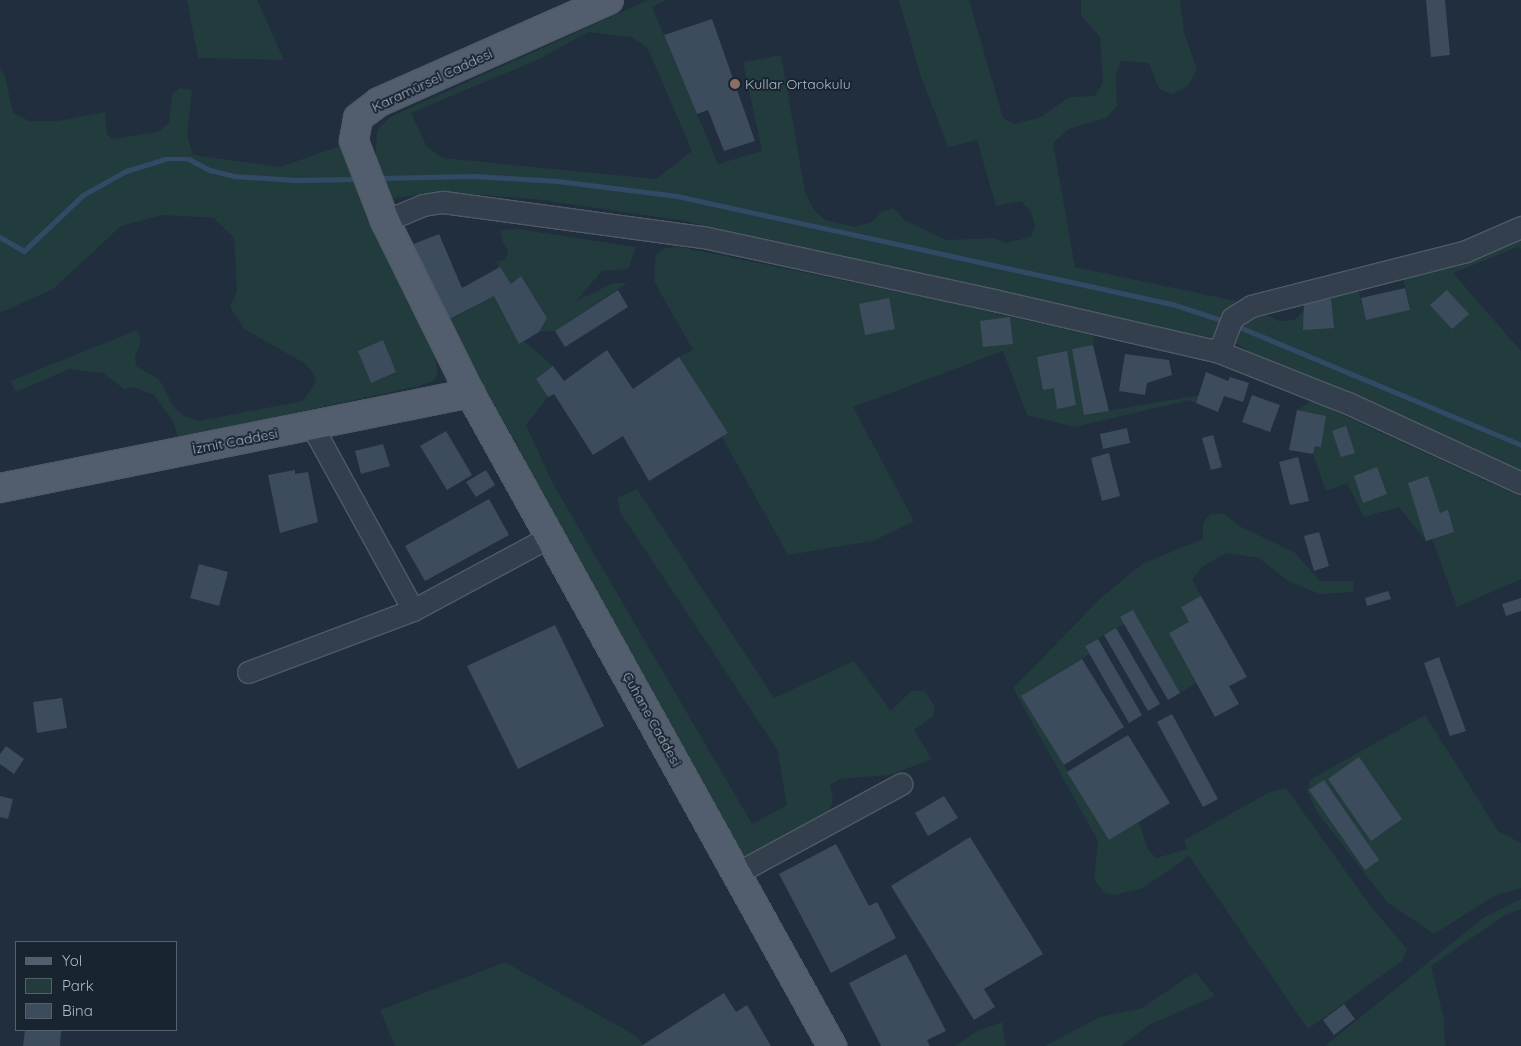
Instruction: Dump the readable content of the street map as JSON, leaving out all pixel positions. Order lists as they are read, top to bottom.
{
  "streets": {
    "main road": ["Karamürsel Caddesi", "İzmit Caddesi", "Çuhane Caddesi"]
  },
  "crossings": [
    ["Karamürsel Caddesi", "İzmit Caddesi"],
    ["Karamürsel Caddesi", "Çuhane Caddesi"],
    ["İzmit Caddesi", "Çuhane Caddesi"]
  ],
  "places": ["Kullar Ortaokulu"],
  "legend": ["Yol", "Park", "Bina"]
}
